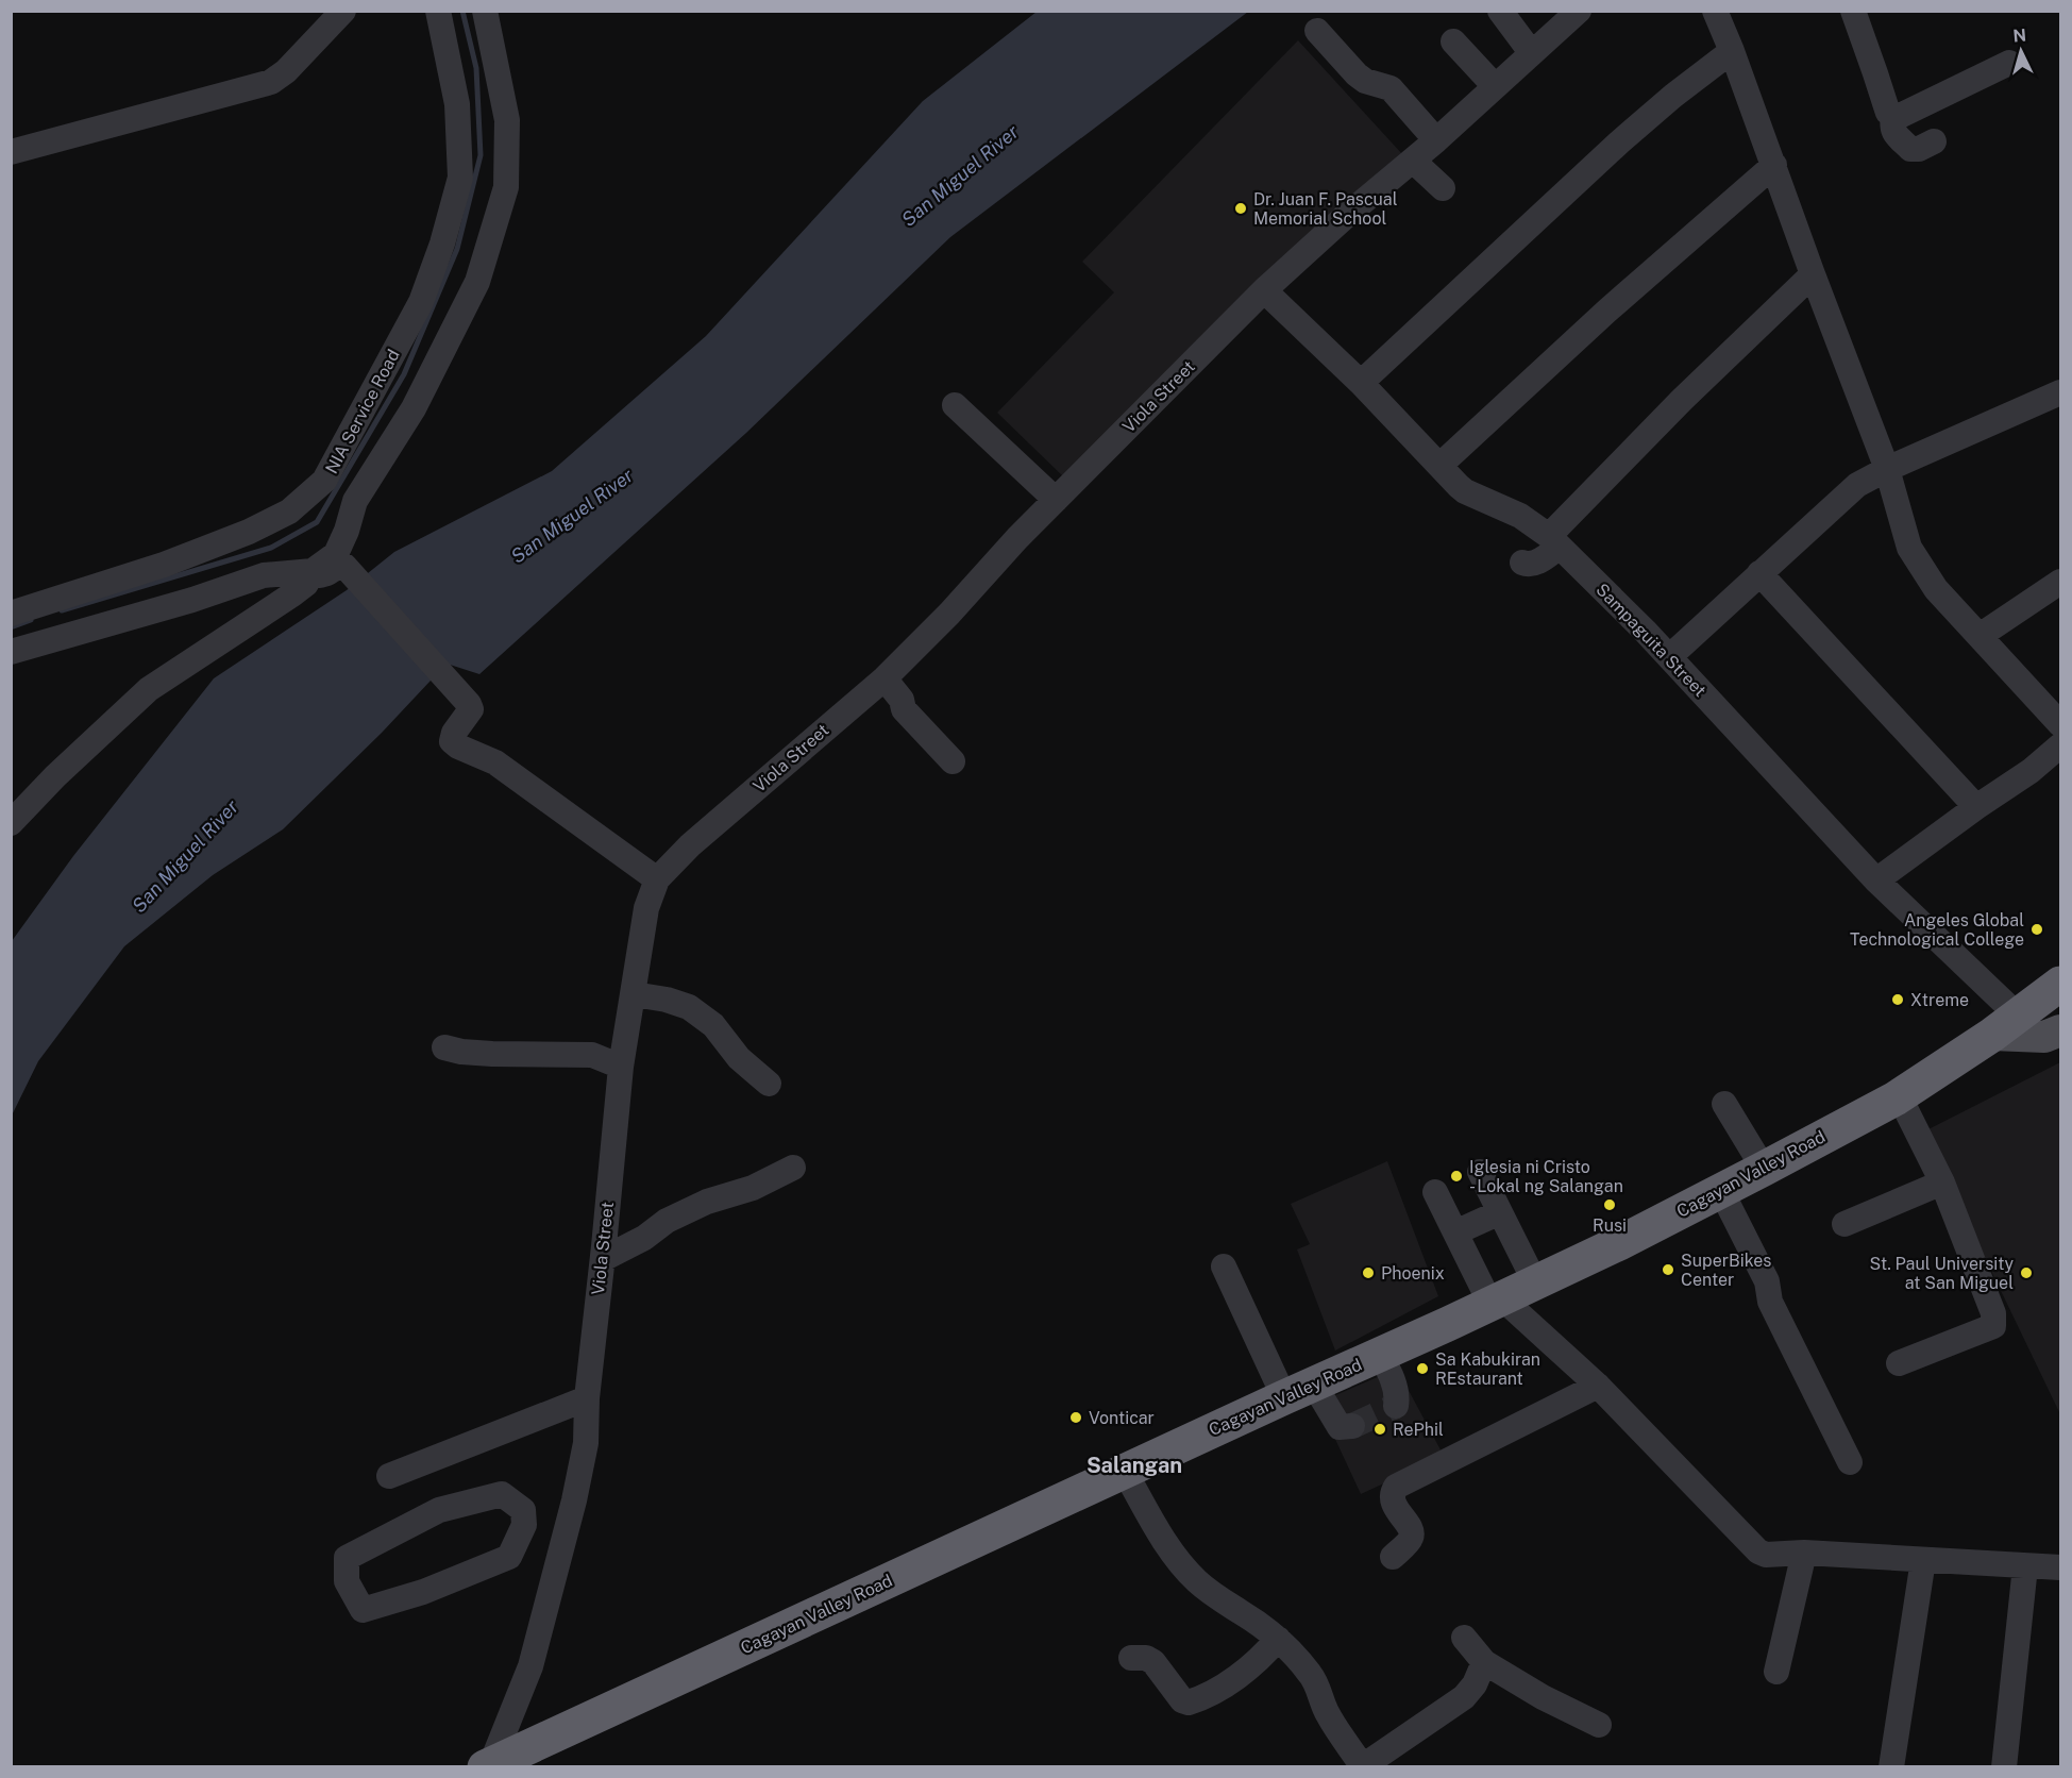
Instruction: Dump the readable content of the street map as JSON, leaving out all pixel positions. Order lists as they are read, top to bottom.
{
  "streets": {
    "highway": ["Cagayan Valley Road"],
    "street": ["Viola Street", "NIA Service Road", "Sampaguita Street"]
  },
  "crossings": [
    ["Viola Street", "Sampaguita Street"],
    ["Viola Street", "Cagayan Valley Road"],
    ["Sampaguita Street", "Cagayan Valley Road"]
  ],
  "districts": ["Salangan"],
  "water": ["San Miguel River"],
  "places": [
    "Dr. Juan F. Pascual Memorial School",
    "Angeles Global Technological College",
    "Xtreme",
    "Iglesia ni Cristo - Lokal ng Salangan",
    "Rusi",
    "SuperBikes Center",
    "Phoenix",
    "St. Paul University at San Miguel",
    "Sa Kabukiran REstaurant",
    "Vonticar",
    "RePhil"
  ],
  "north": "top"
}
